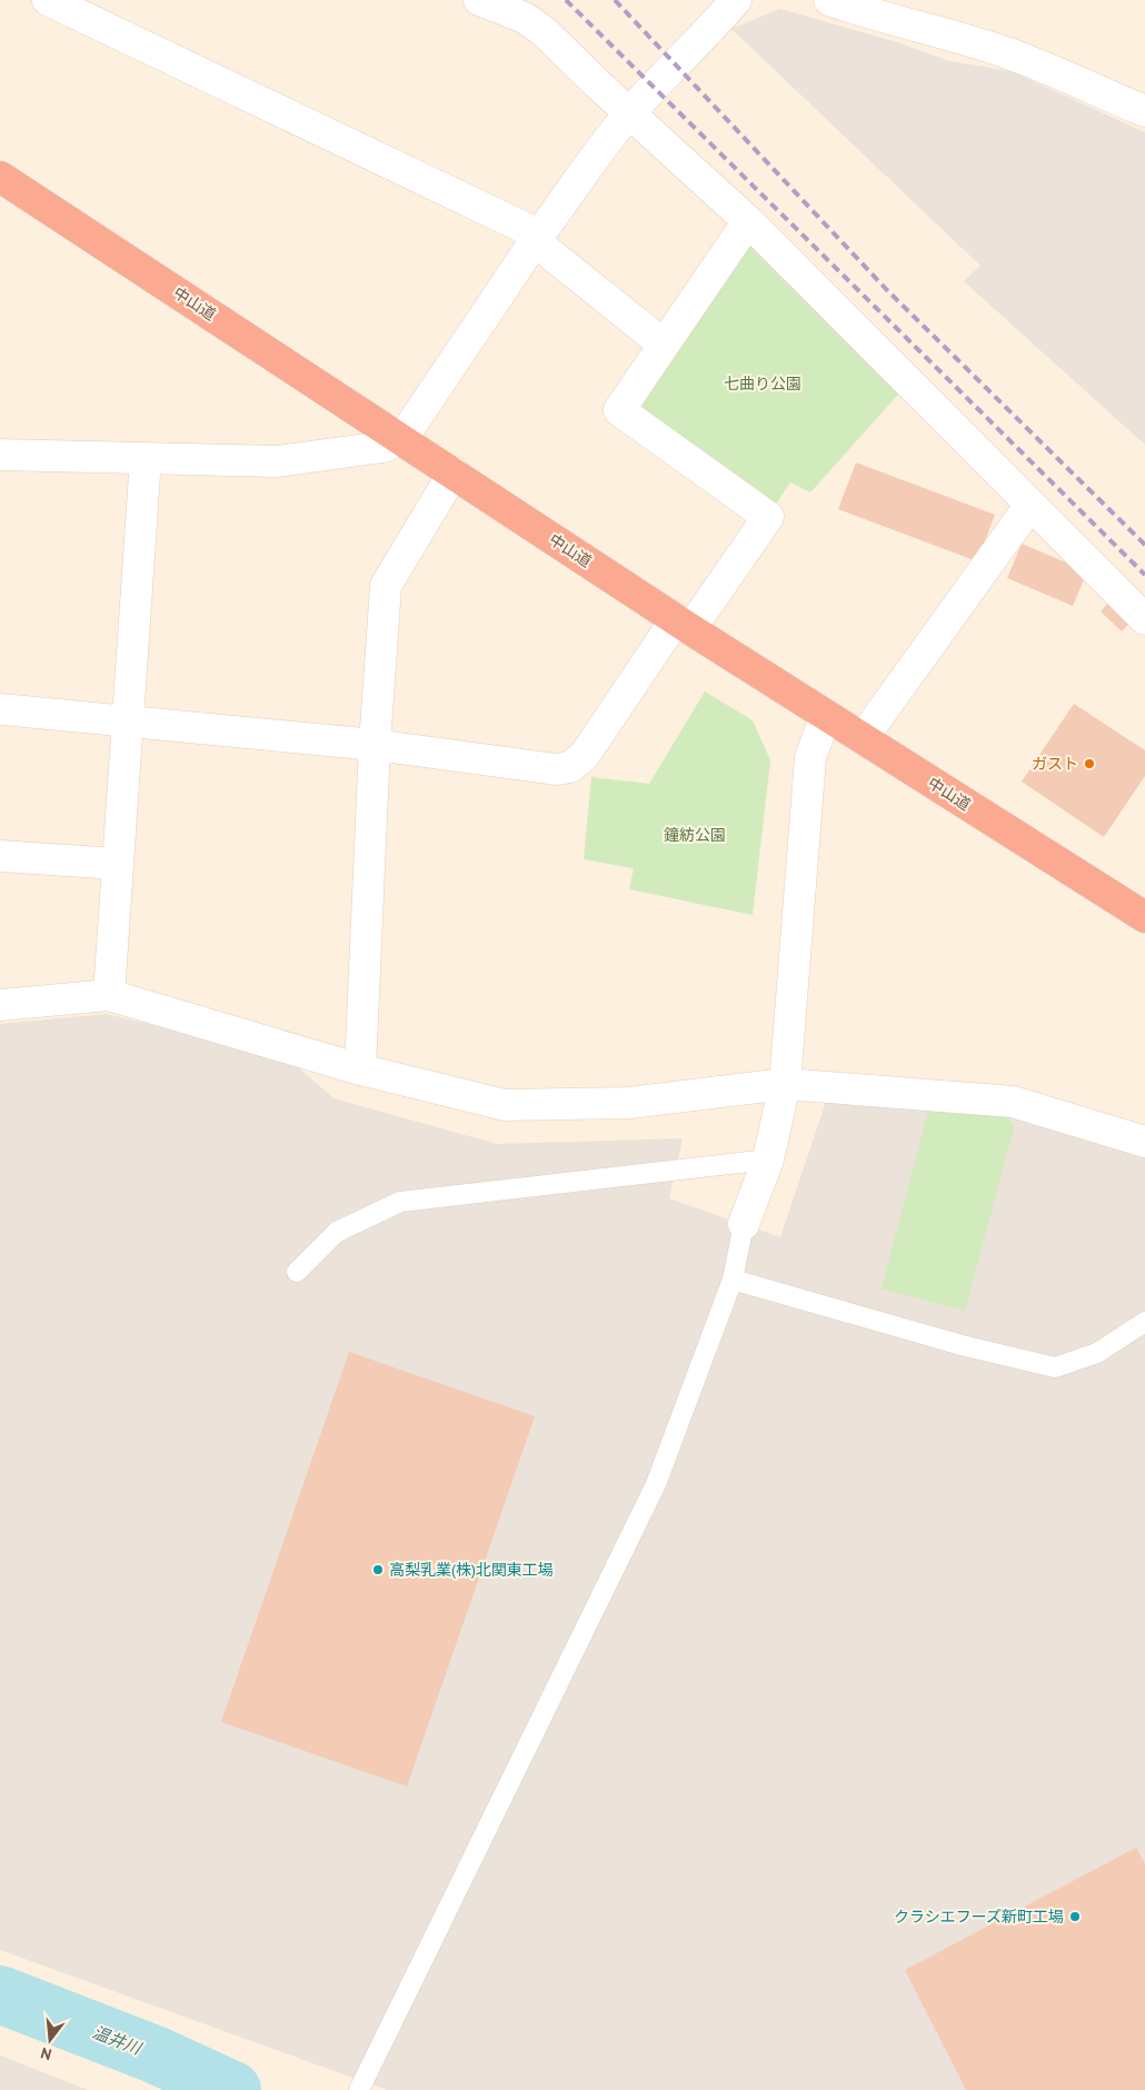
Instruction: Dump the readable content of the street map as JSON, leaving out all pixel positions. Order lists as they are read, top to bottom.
{
  "streets": {
    "highway": ["中山道"]
  },
  "water": ["温井川"],
  "parks": ["七曲り公園", "鐘紡公園"],
  "places": ["ガスト", "高梨乳業(株)北関東工場", "クラシエフーズ新町工場"],
  "north": "bottom"
}
